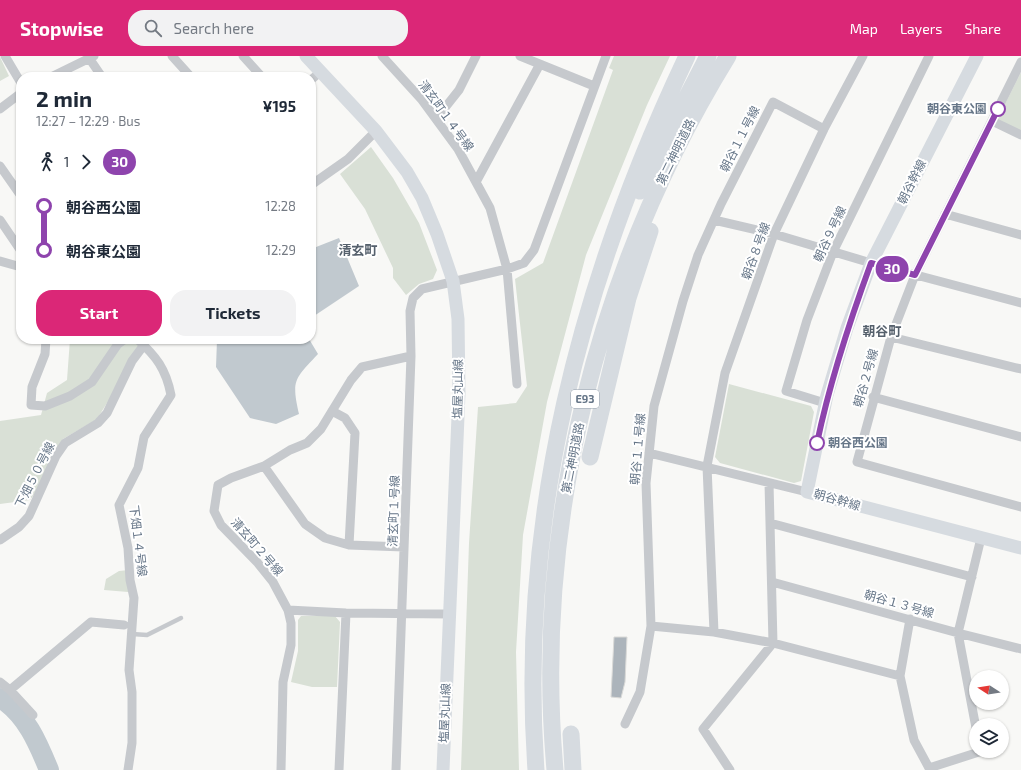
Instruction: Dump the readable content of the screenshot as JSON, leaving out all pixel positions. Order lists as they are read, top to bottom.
{
  "streets": {
    "highway": ["第二神明道路", "E93"],
    "street": [
      "清玄町１４号線",
      "朝谷１１号線",
      "朝谷幹線",
      "朝谷９号線",
      "朝谷８号線",
      "朝谷２号線",
      "塩屋丸山線",
      "下畑５０号線",
      "清玄町１号線",
      "下畑１４号線",
      "清玄町２号線",
      "朝谷１３号線"
    ]
  },
  "crossings": [
    ["清玄町１４号線", "清玄町１号線"],
    ["朝谷１１号線", "朝谷８号線"],
    ["朝谷幹線", "朝谷９号線"],
    ["塩屋丸山線", "清玄町１号線"],
    ["清玄町１号線", "清玄町２号線"]
  ],
  "districts": ["清玄町", "朝谷町"],
  "places": ["朝谷東公園", "朝谷西公園"],
  "lines": ["bus line 30"],
  "north": "left",
  "page": {
    "header": "Stopwise",
    "search": "Search here",
    "nav": ["Map", "Layers", "Share"],
    "on_map": "30",
    "heading": ["2 min", "12:27 – 12:29 · Bus", "¥195"],
    "legs": ["1", "30"],
    "list": [
      {
        "name": "朝谷西公園",
        "value": "12:28"
      },
      {
        "name": "朝谷東公園",
        "value": "12:29"
      }
    ],
    "buttons": ["Start", "Tickets"]
  }
}
